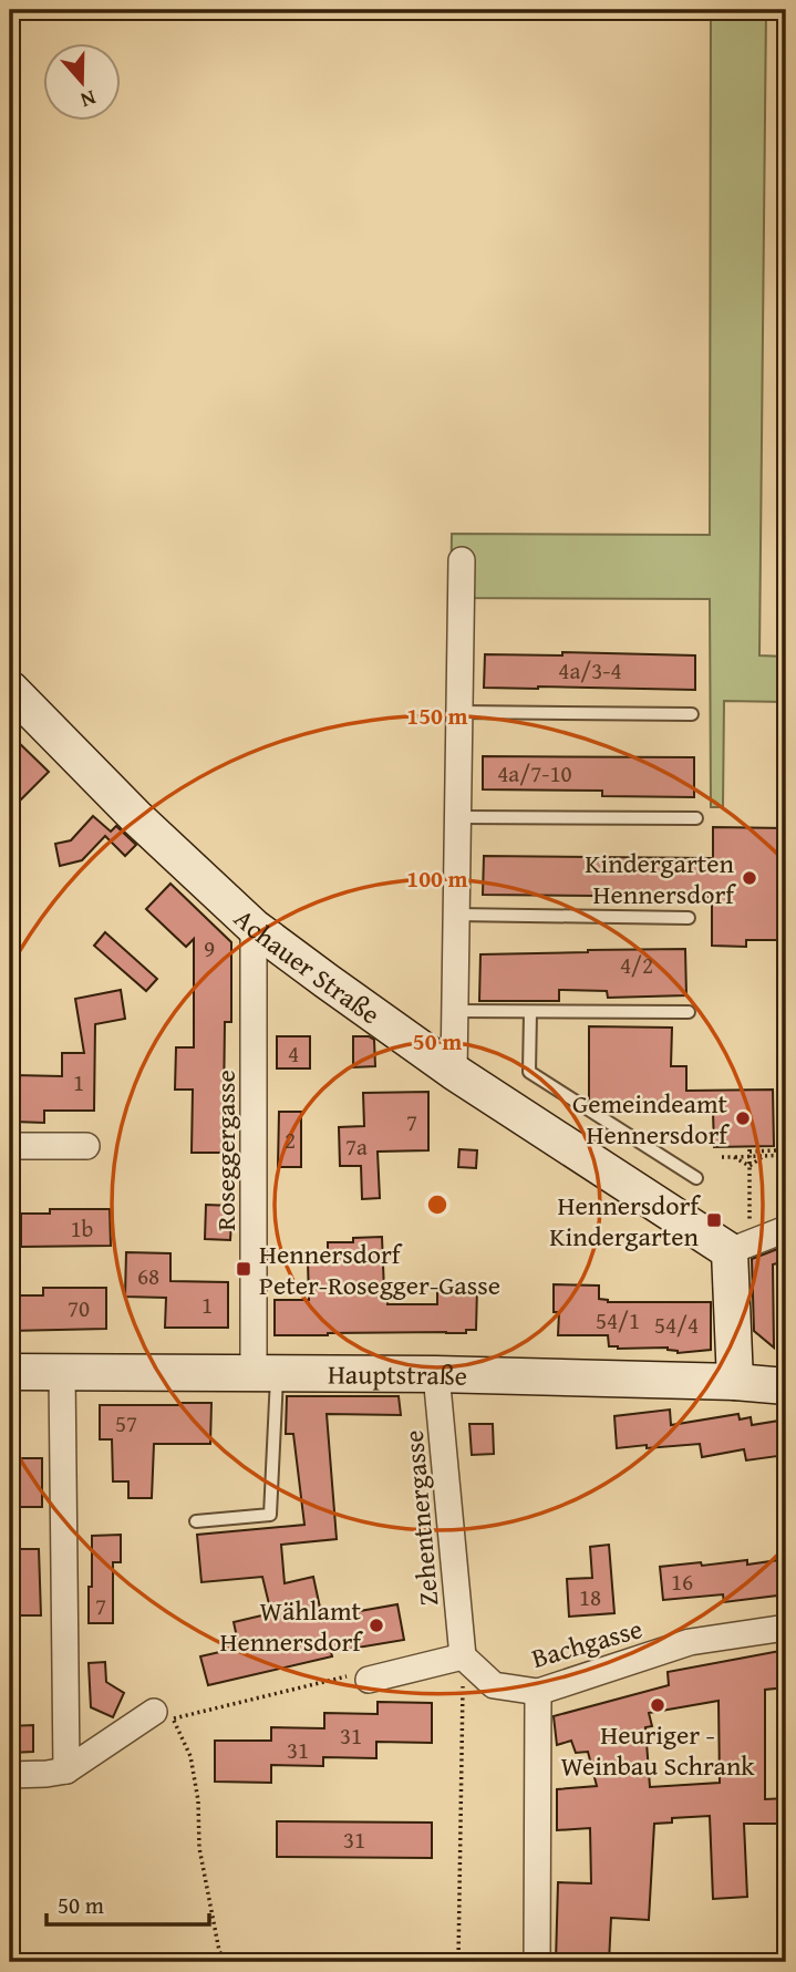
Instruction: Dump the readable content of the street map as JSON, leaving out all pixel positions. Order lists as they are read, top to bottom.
{
  "streets": {
    "street": [
      "Achauer Straße",
      "Roseggergasse",
      "Hauptstraße",
      "Zehentnergasse",
      "Bachgasse"
    ]
  },
  "crossings": [
    ["Achauer Straße", "Roseggergasse"],
    ["Roseggergasse", "Hauptstraße"],
    ["Hauptstraße", "Zehentnergasse"],
    ["Zehentnergasse", "Bachgasse"]
  ],
  "places": {
    "other": [
      "Kindergarten Hennersdorf",
      "Gemeindeamt Hennersdorf",
      "Wählamt Hennersdorf",
      "Heuriger - Weinbau Schrank"
    ],
    "transit": ["Hennersdorf Kindergarten", "Hennersdorf Peter-Rosegger-Gasse"]
  },
  "house_numbers": [
    "4a/3-4",
    "4a/7-10",
    "9",
    "4/2",
    "4",
    "1",
    "7",
    "2",
    "7a",
    "1b",
    "68",
    "1",
    "70",
    "54/1",
    "54/4",
    "57",
    "16",
    "18",
    "7",
    "31",
    "31",
    "31"
  ],
  "scale_bar": "50 m",
  "north": "bottom",
  "rings": ["150 m", "100 m", "50 m"]
}
